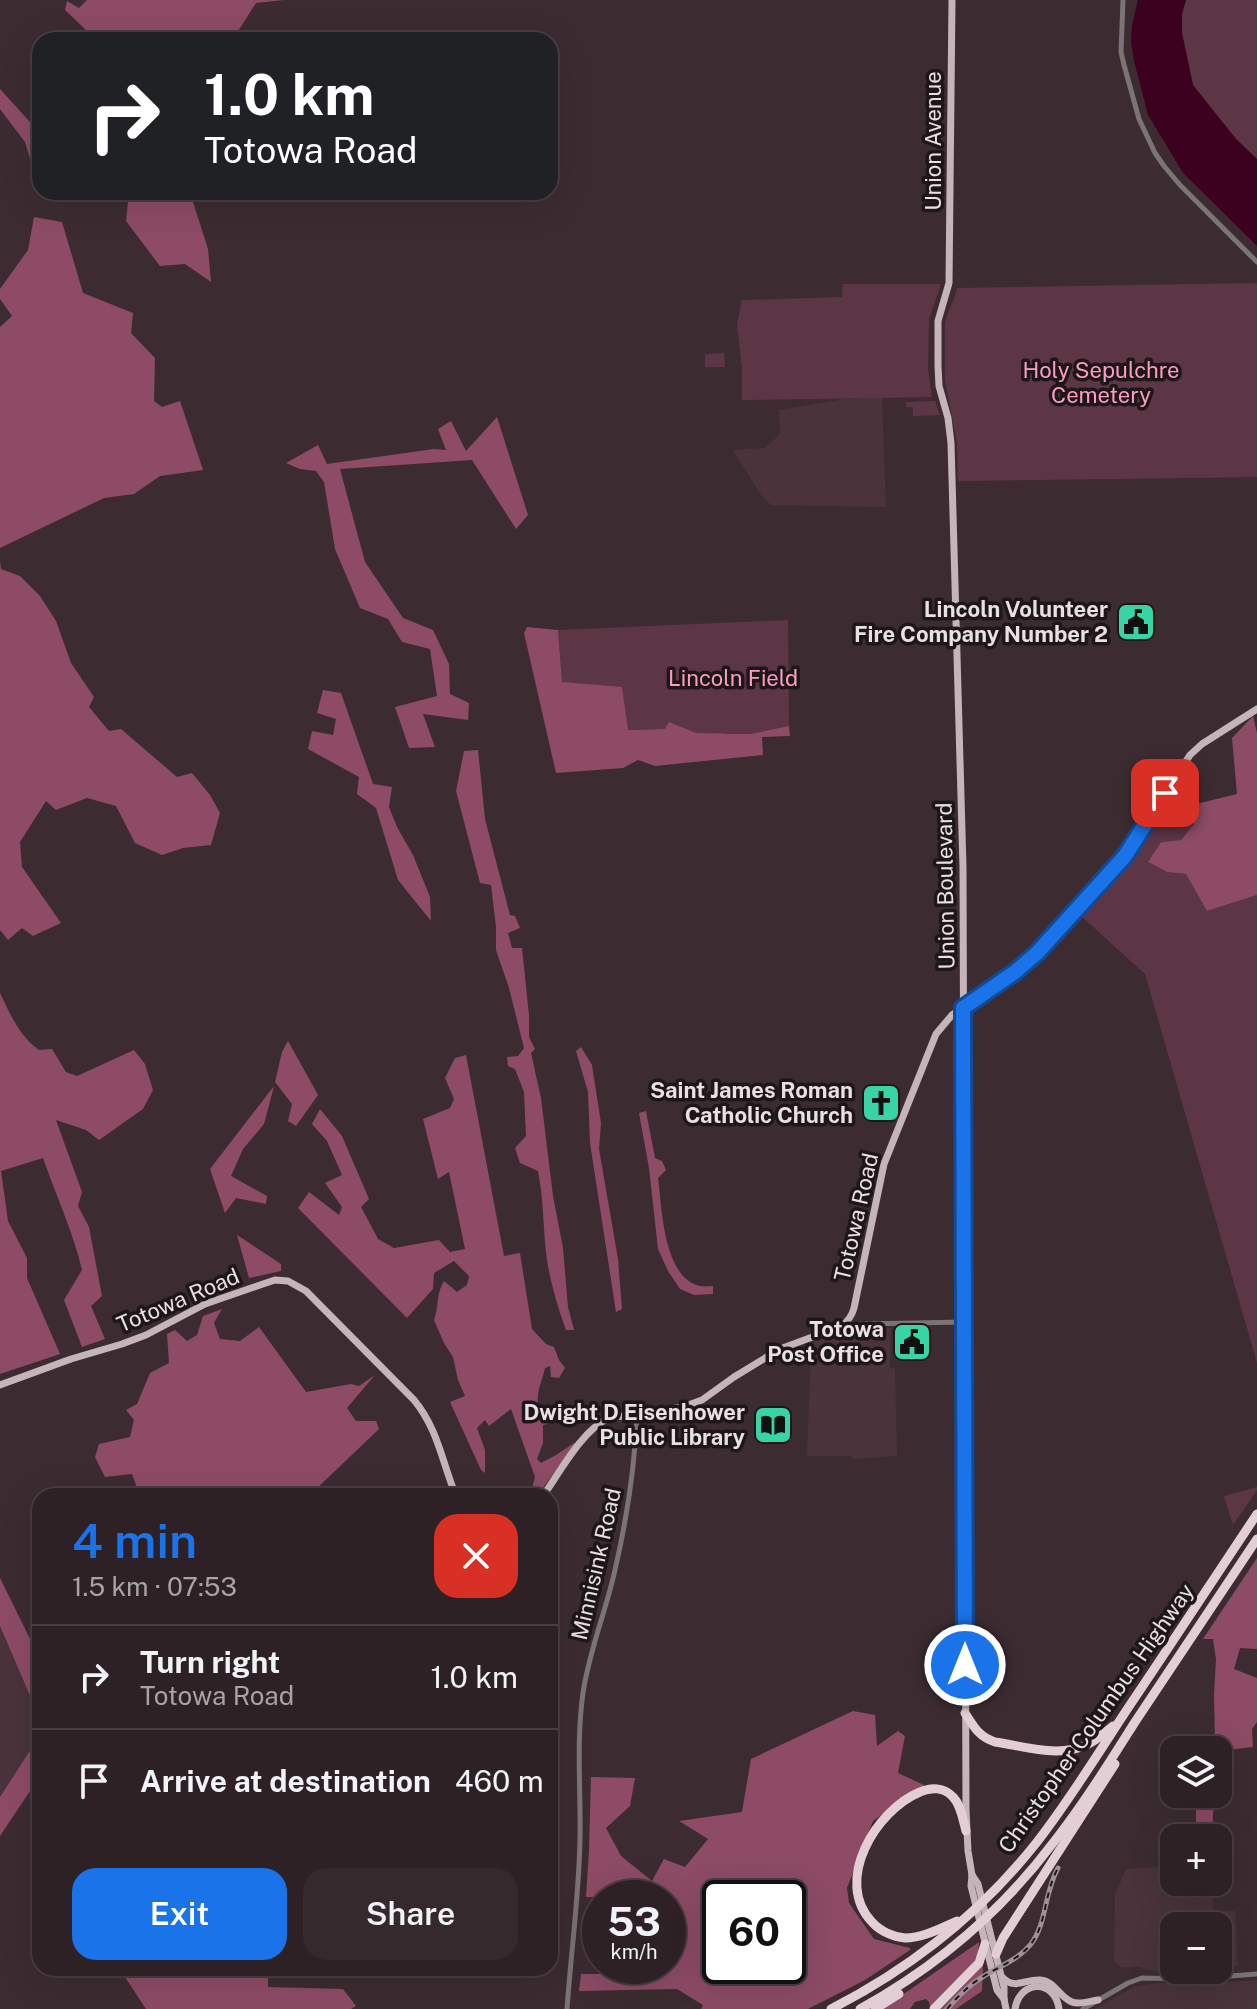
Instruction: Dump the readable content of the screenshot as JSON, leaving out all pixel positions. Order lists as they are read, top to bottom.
{
  "streets": {
    "highway": ["Christopher Columbus Highway"],
    "main road": ["Union Avenue", "Union Boulevard", "Totowa Road"],
    "street": ["Minnisink Road"]
  },
  "crossings": [
    ["Union Avenue", "Union Boulevard"],
    ["Union Boulevard", "Totowa Road"]
  ],
  "parks": ["Holy Sepulchre Cemetery", "Lincoln Field"],
  "places": {
    "public building": ["Lincoln Volunteer Fire Company Number 2", "Totowa Post Office"],
    "church": ["Saint James Roman Catholic Church"],
    "library": ["Dwight D Eisenhower Public Library"]
  },
  "page": {
    "turn": ["1.0 km", "Totowa Road"],
    "heading": ["4 min", "1.5 km · 07:53"],
    "list": [
      {
        "name": "Turn right",
        "note": "Totowa Road",
        "value": "1.0 km"
      },
      {
        "name": "Arrive at destination",
        "value": "460 m"
      }
    ],
    "map_buttons": ["+", "−"],
    "buttons": ["Exit", "Share"],
    "speed": "53 km/h",
    "limit": "60"
  }
}
